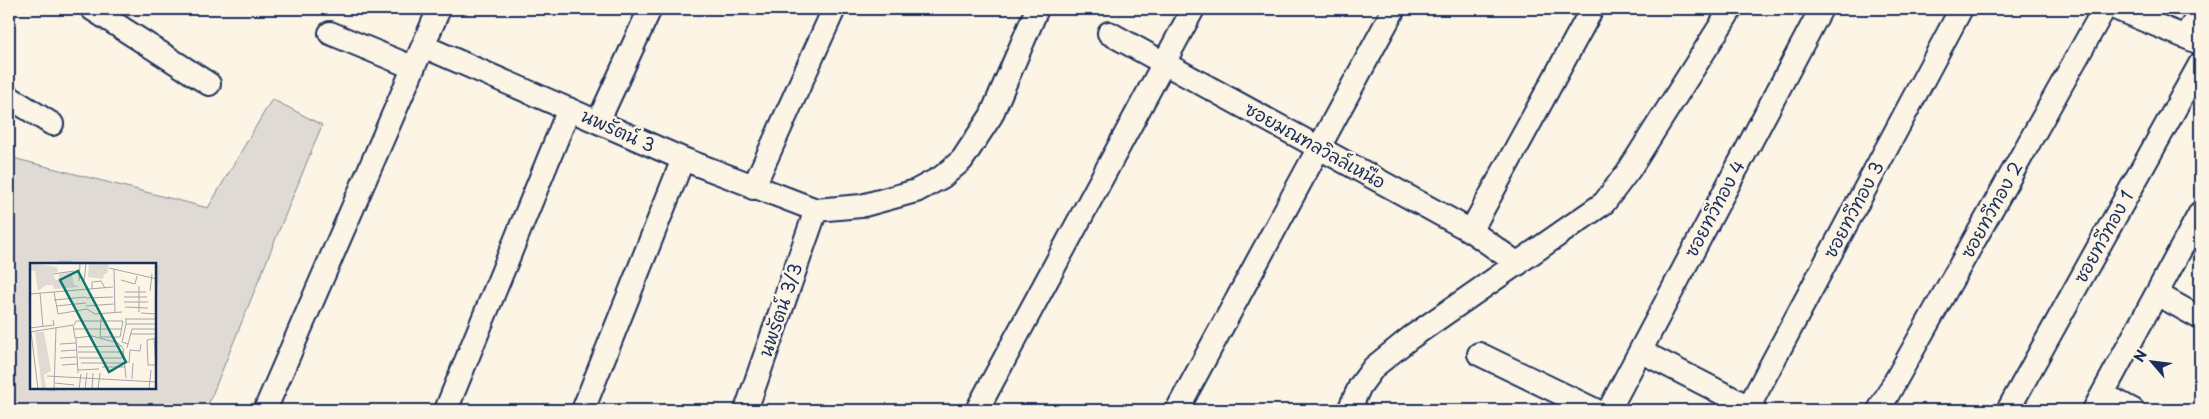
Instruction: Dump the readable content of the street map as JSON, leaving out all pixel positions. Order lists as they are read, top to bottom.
{
  "streets": {
    "street": [
      "นพรัตน์ 3",
      "ซอยมณฑลวิลล์เหนือ",
      "ซอยทวีทอง 4",
      "ซอยทวีทอง 3",
      "ซอยทวีทอง 2",
      "ซอยทวีทอง 1",
      "นพรัตน์ 3/3"
    ]
  },
  "crossings": [
    ["นพรัตน์ 3", "นพรัตน์ 3/3"]
  ],
  "north": "top left"
}
